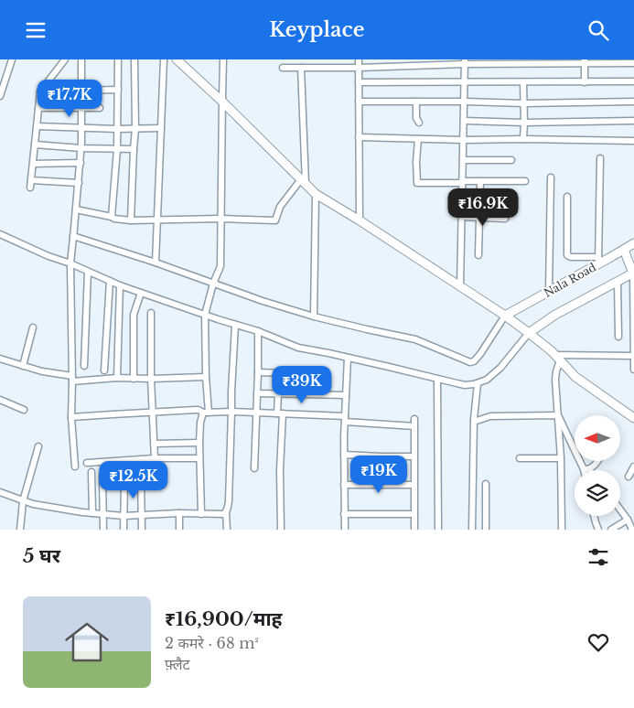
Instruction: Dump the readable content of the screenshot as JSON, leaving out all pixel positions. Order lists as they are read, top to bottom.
{
  "streets": {
    "street": ["Nala Road"]
  },
  "north": "left",
  "page": {
    "header": "Keyplace",
    "price": [
      "₹17.7K",
      "₹16.9K",
      "₹39K",
      "₹19K",
      "₹12.5K"
    ],
    "heading": "5 घर",
    "list": [
      {
        "name": "₹16,900/माह",
        "note": "2 कमरे · 68 m² · फ़्लैट"
      }
    ]
  }
}
